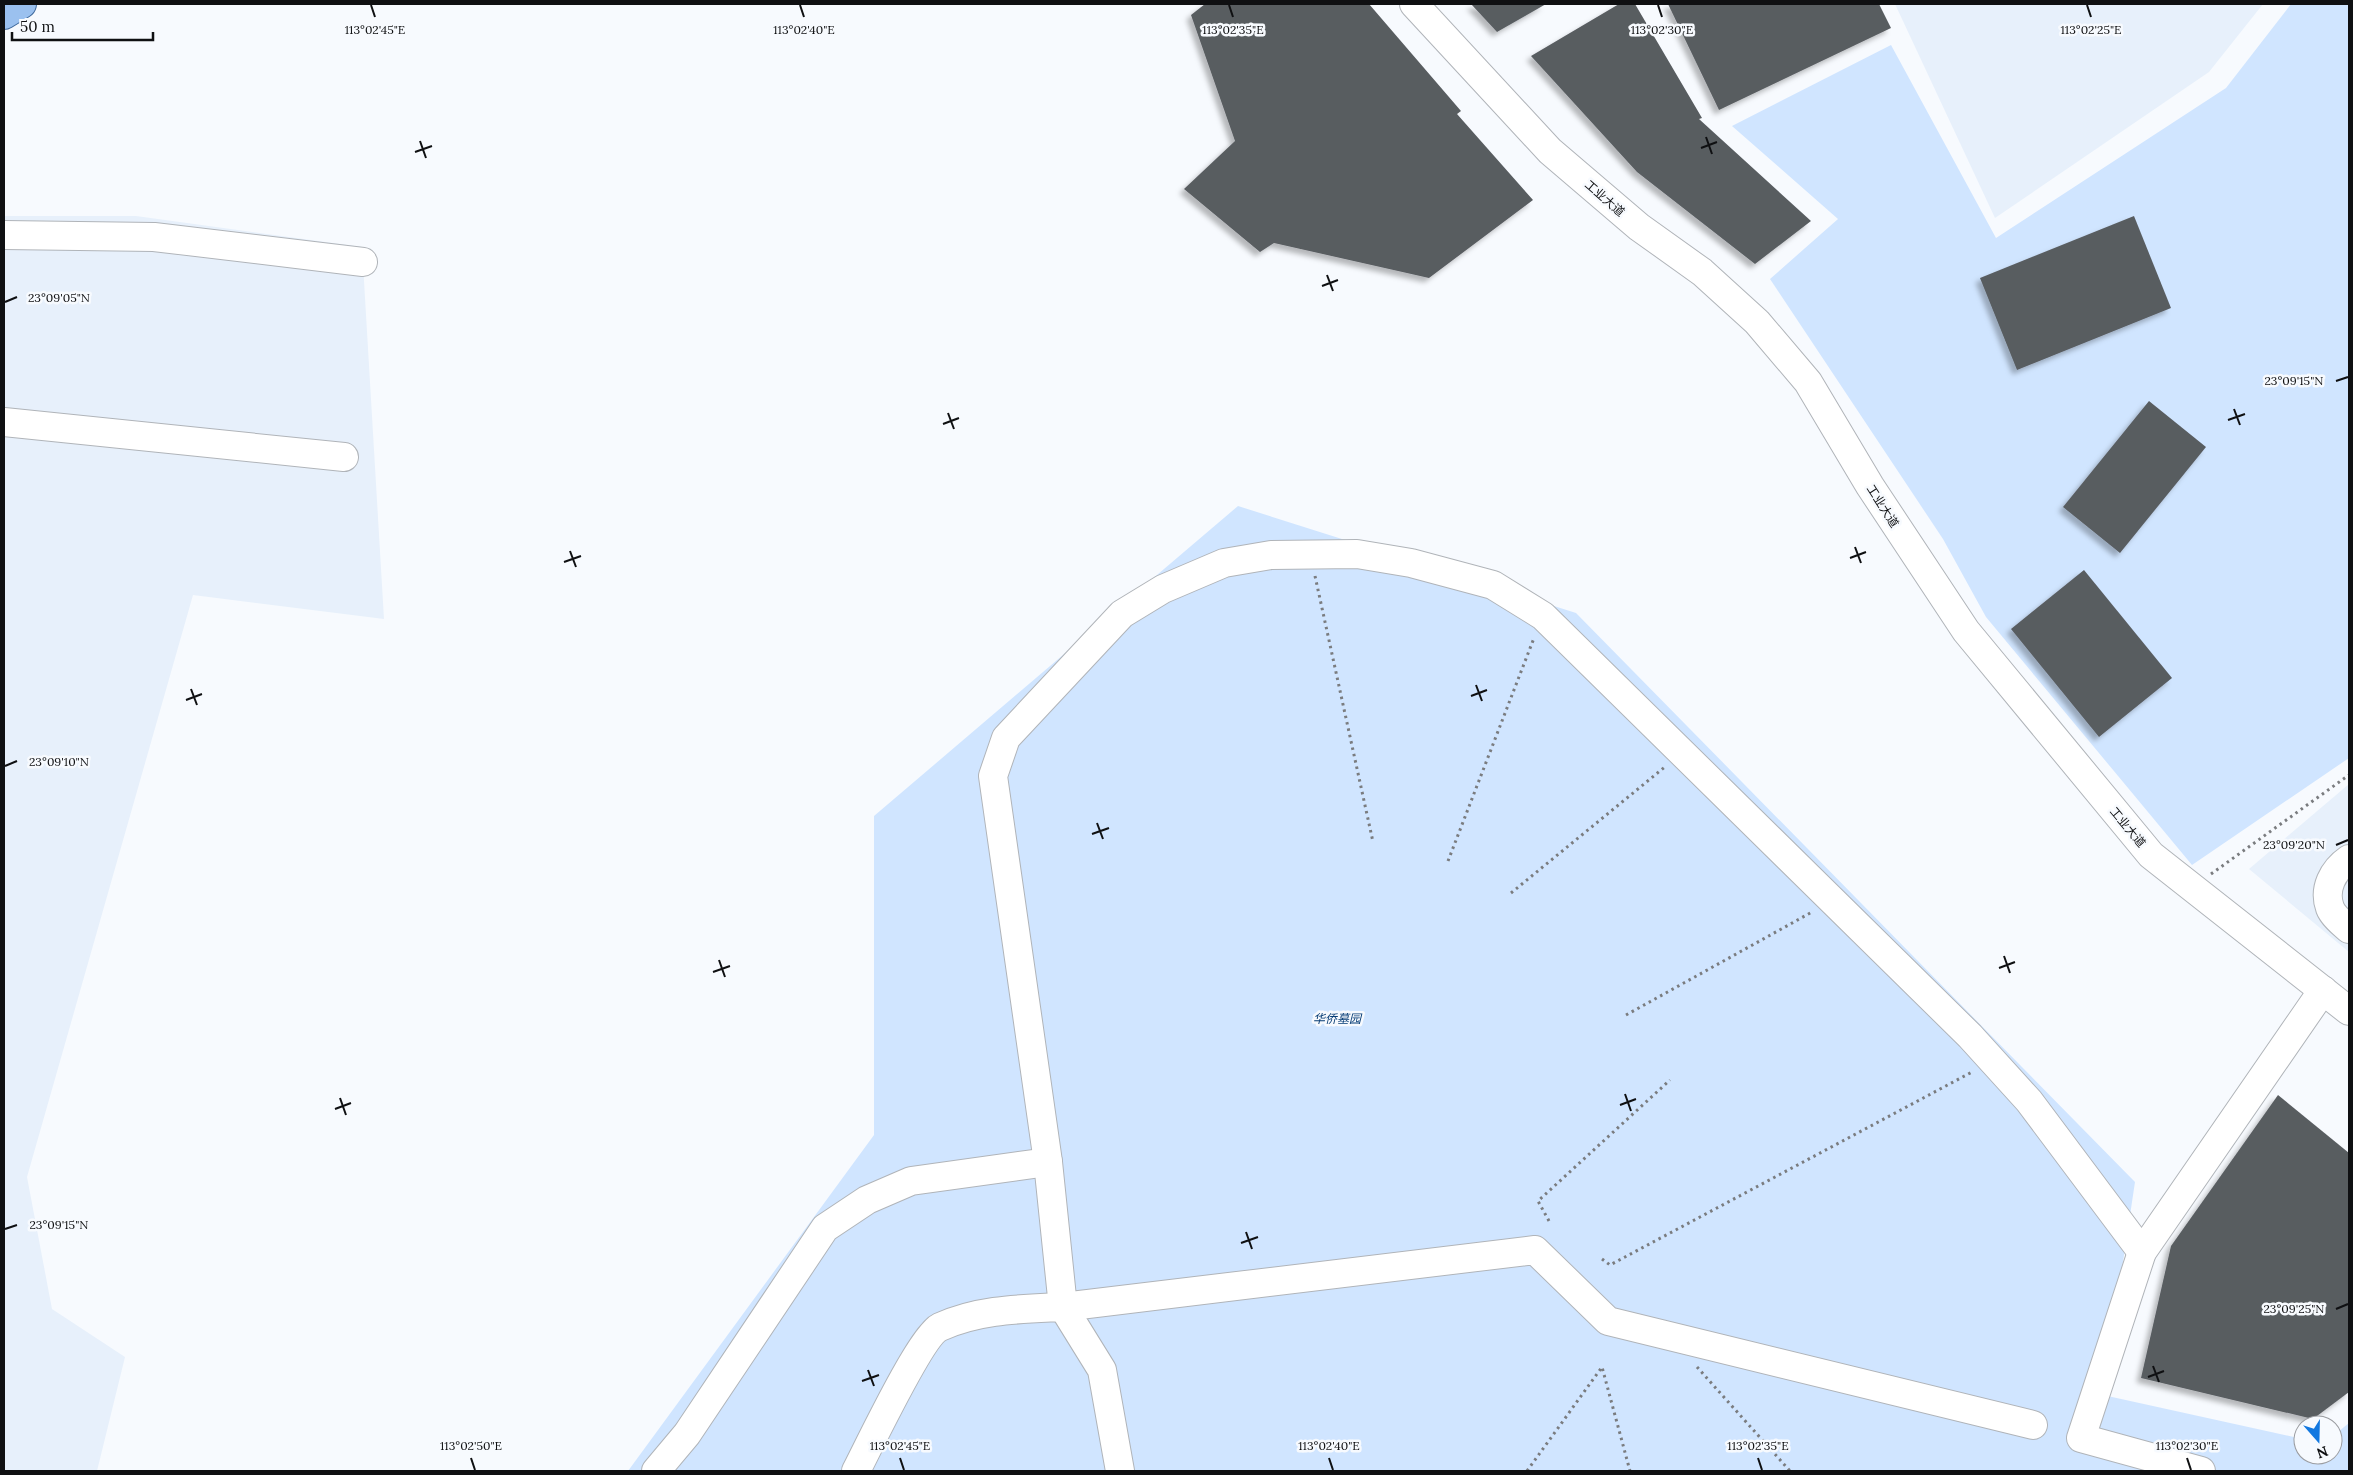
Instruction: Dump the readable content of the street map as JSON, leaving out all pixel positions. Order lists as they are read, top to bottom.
{
  "streets": {
    "street": ["工业大道"]
  },
  "parks": ["华侨墓园"],
  "scale_bar": "50 m",
  "north": "bottom",
  "coordinates": [
    "113°02'45\"E",
    "113°02'40\"E",
    "113°02'35\"E",
    "113°02'30\"E",
    "113°02'25\"E",
    "23°09'05\"N",
    "23°09'15\"N",
    "23°09'10\"N",
    "23°09'20\"N",
    "23°09'25\"N",
    "113°02'50\"E"
  ]
}
